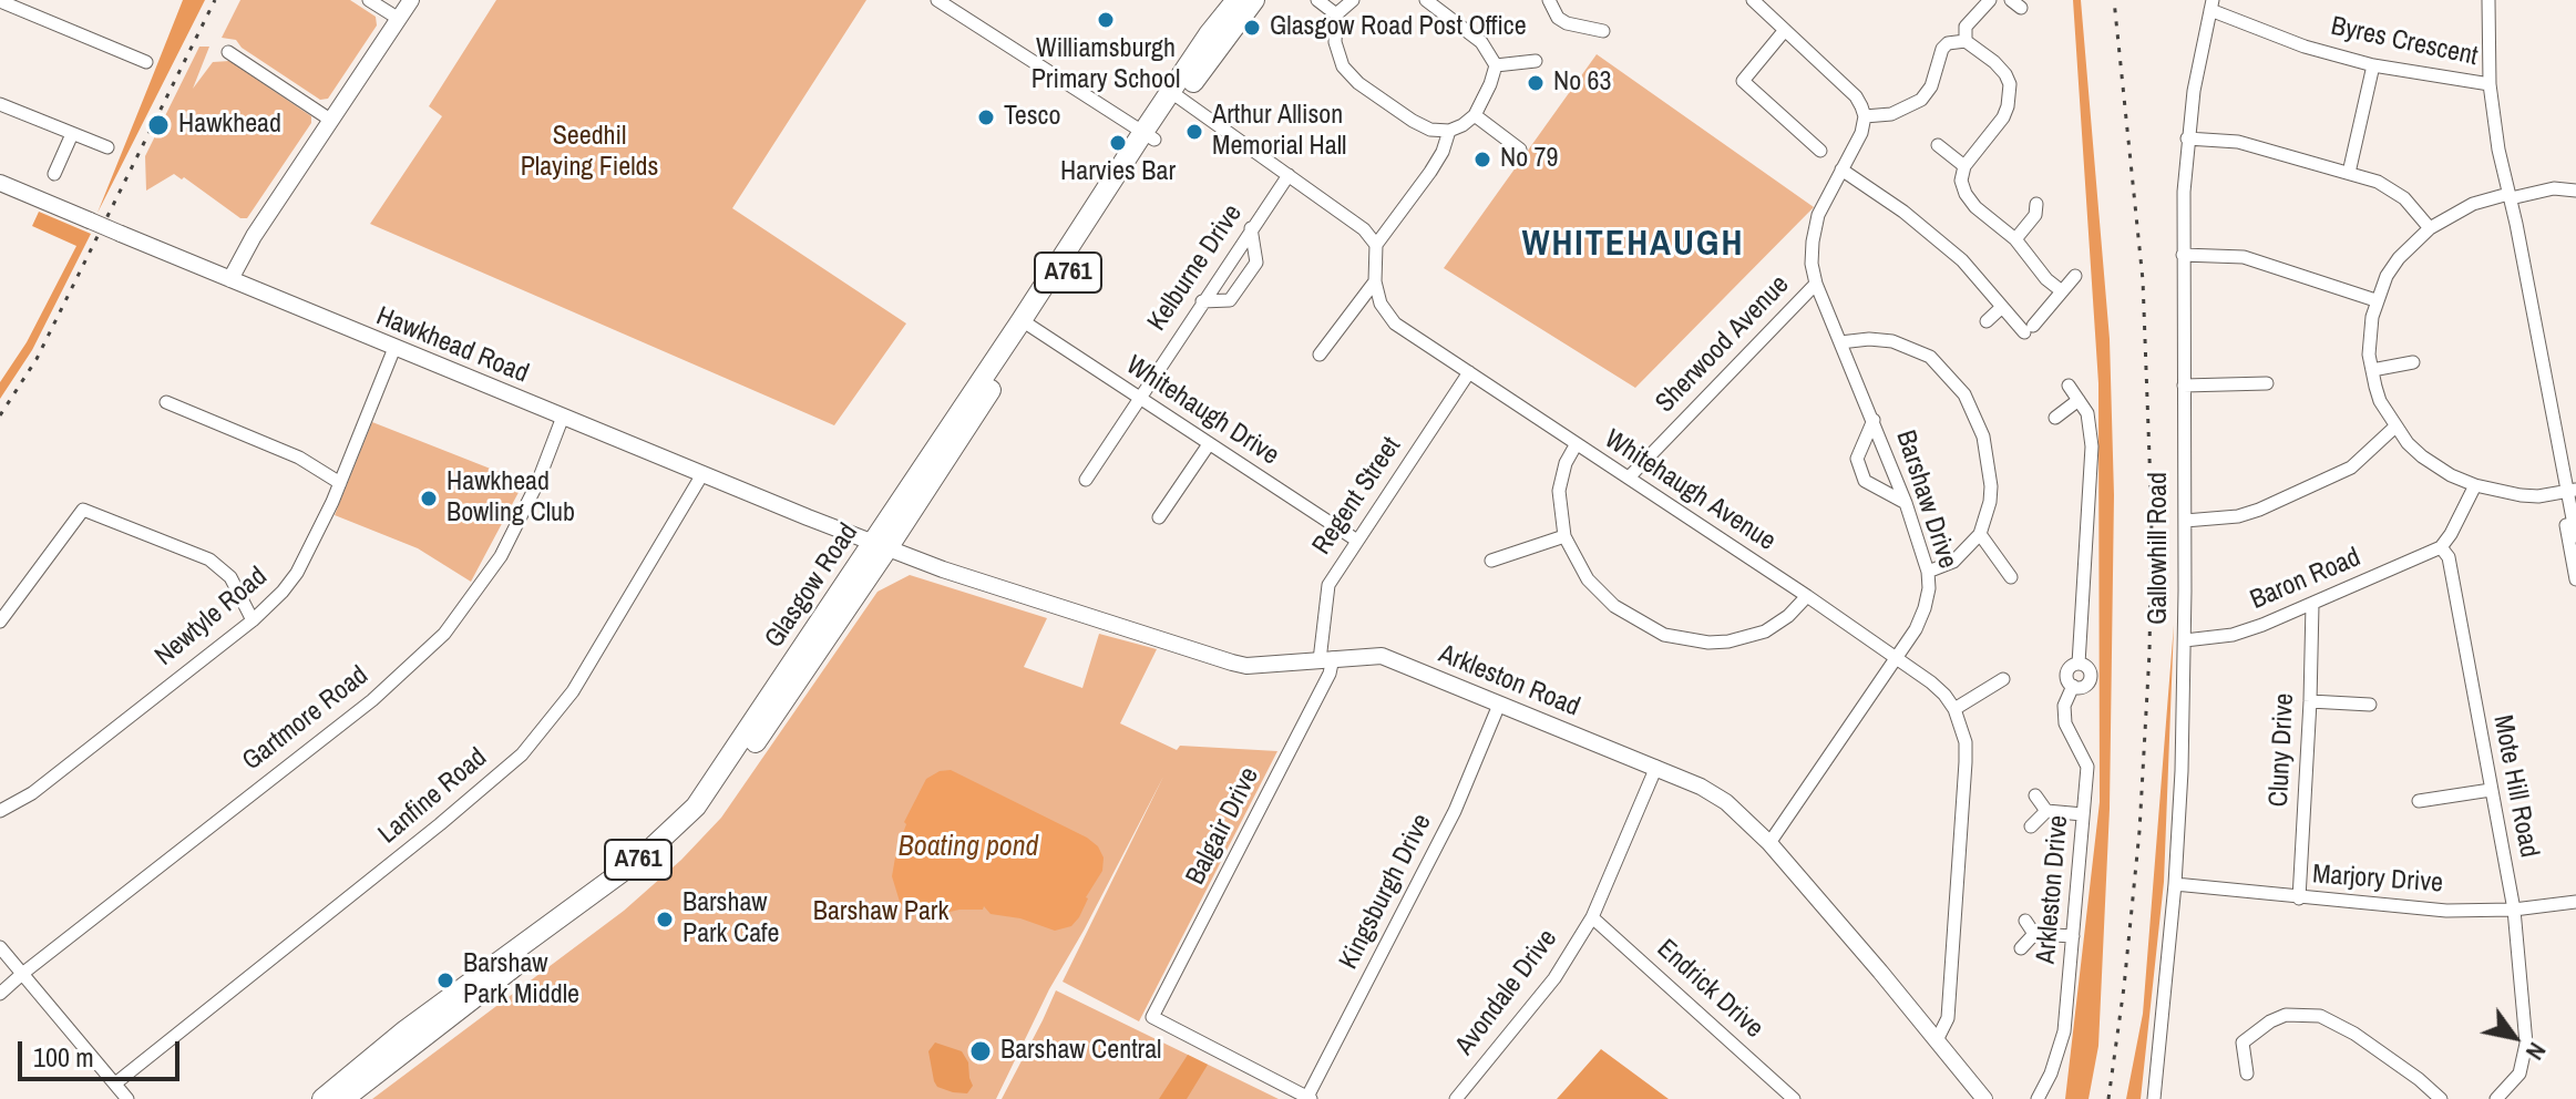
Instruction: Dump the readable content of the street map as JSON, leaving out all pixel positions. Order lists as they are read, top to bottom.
{
  "streets": {
    "main road": ["A761", "Glasgow Road"],
    "street": [
      "Byres Crescent",
      "Kelburne Drive",
      "Sherwood Avenue",
      "Hawkhead Road",
      "Whitehaugh Drive",
      "Whitehaugh Avenue",
      "Regent Street",
      "Barshaw Drive",
      "Gallowhill Road",
      "Baron Road",
      "Newtyle Road",
      "Arkleston Road",
      "Gartmore Road",
      "Cluny Drive",
      "Mote Hill Road",
      "Lanfine Road",
      "Balgair Drive",
      "Marjory Drive",
      "Arkleston Drive",
      "Kingsburgh Drive",
      "Endrick Drive",
      "Avondale Drive"
    ]
  },
  "crossings": [
    ["Byres Crescent", "Gallowhill Road"],
    ["Kelburne Drive", "Whitehaugh Drive"],
    ["Sherwood Avenue", "Whitehaugh Avenue"],
    ["Sherwood Avenue", "Barshaw Drive"],
    ["Hawkhead Road", "Glasgow Road"],
    ["Hawkhead Road", "Newtyle Road"],
    ["Hawkhead Road", "Arkleston Road"],
    ["Hawkhead Road", "Gartmore Road"],
    ["Hawkhead Road", "Lanfine Road"],
    ["Whitehaugh Drive", "Regent Street"],
    ["Whitehaugh Drive", "Glasgow Road"],
    ["Whitehaugh Avenue", "Regent Street"],
    ["Whitehaugh Avenue", "Barshaw Drive"],
    ["Whitehaugh Avenue", "Arkleston Road"],
    ["Regent Street", "Arkleston Road"],
    ["Regent Street", "Balgair Drive"],
    ["Barshaw Drive", "Arkleston Road"],
    ["Gallowhill Road", "Baron Road"],
    ["Gallowhill Road", "Marjory Drive"],
    ["Baron Road", "Cluny Drive"],
    ["Baron Road", "Mote Hill Road"],
    ["Glasgow Road", "Arkleston Road"],
    ["Arkleston Road", "Balgair Drive"],
    ["Arkleston Road", "Kingsburgh Drive"],
    ["Arkleston Road", "Avondale Drive"],
    ["Cluny Drive", "Marjory Drive"],
    ["Mote Hill Road", "Marjory Drive"],
    ["Balgair Drive", "Kingsburgh Drive"],
    ["Endrick Drive", "Avondale Drive"]
  ],
  "districts": ["WHITEHAUGH"],
  "water": ["Boating pond"],
  "parks": ["Seedhil Playing Fields", "Barshaw Park"],
  "places": [
    "Williamsburgh Primary School",
    "Glasgow Road Post Office",
    "No 63",
    "Tesco",
    "Hawkhead",
    "Arthur Allison Memorial Hall",
    "Harvies Bar",
    "No 79",
    "Hawkhead Bowling Club",
    "Barshaw Park Cafe",
    "Barshaw Park Middle",
    "Barshaw Central"
  ],
  "scale_bar": "100 m",
  "north": "bottom right"
}
